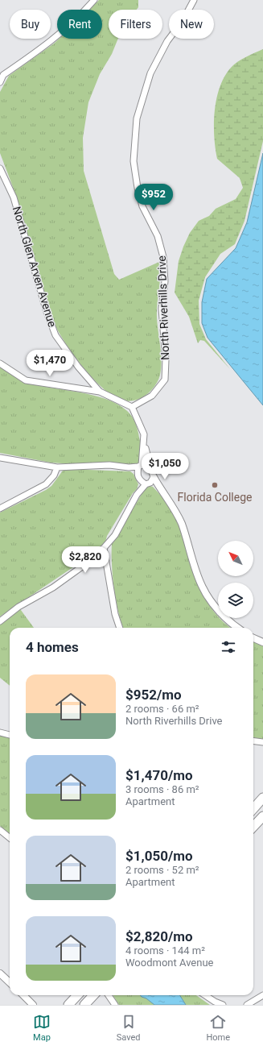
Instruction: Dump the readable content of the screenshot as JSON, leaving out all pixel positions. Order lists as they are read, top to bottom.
{
  "streets": {
    "street": ["North Glen Arven Avenue", "North Riverhills Drive"]
  },
  "crossings": [
    ["North Glen Arven Avenue", "North Riverhills Drive"]
  ],
  "places": ["Florida College"],
  "north": "top left",
  "page": {
    "chip": [
      "Buy",
      "Rent",
      "Filters",
      "New"
    ],
    "price": [
      "$952",
      "$1,470",
      "$1,050",
      "$2,820"
    ],
    "heading": "4 homes",
    "list": [
      {
        "name": "$952/mo",
        "note": "2 rooms · 66 m² · North Riverhills Drive"
      },
      {
        "name": "$1,470/mo",
        "note": "3 rooms · 86 m² · Apartment"
      },
      {
        "name": "$1,050/mo",
        "note": "2 rooms · 52 m² · Apartment"
      },
      {
        "name": "$2,820/mo",
        "note": "4 rooms · 144 m² · Woodmont Avenue"
      }
    ],
    "tabs": ["Map", "Saved", "Home"]
  }
}
